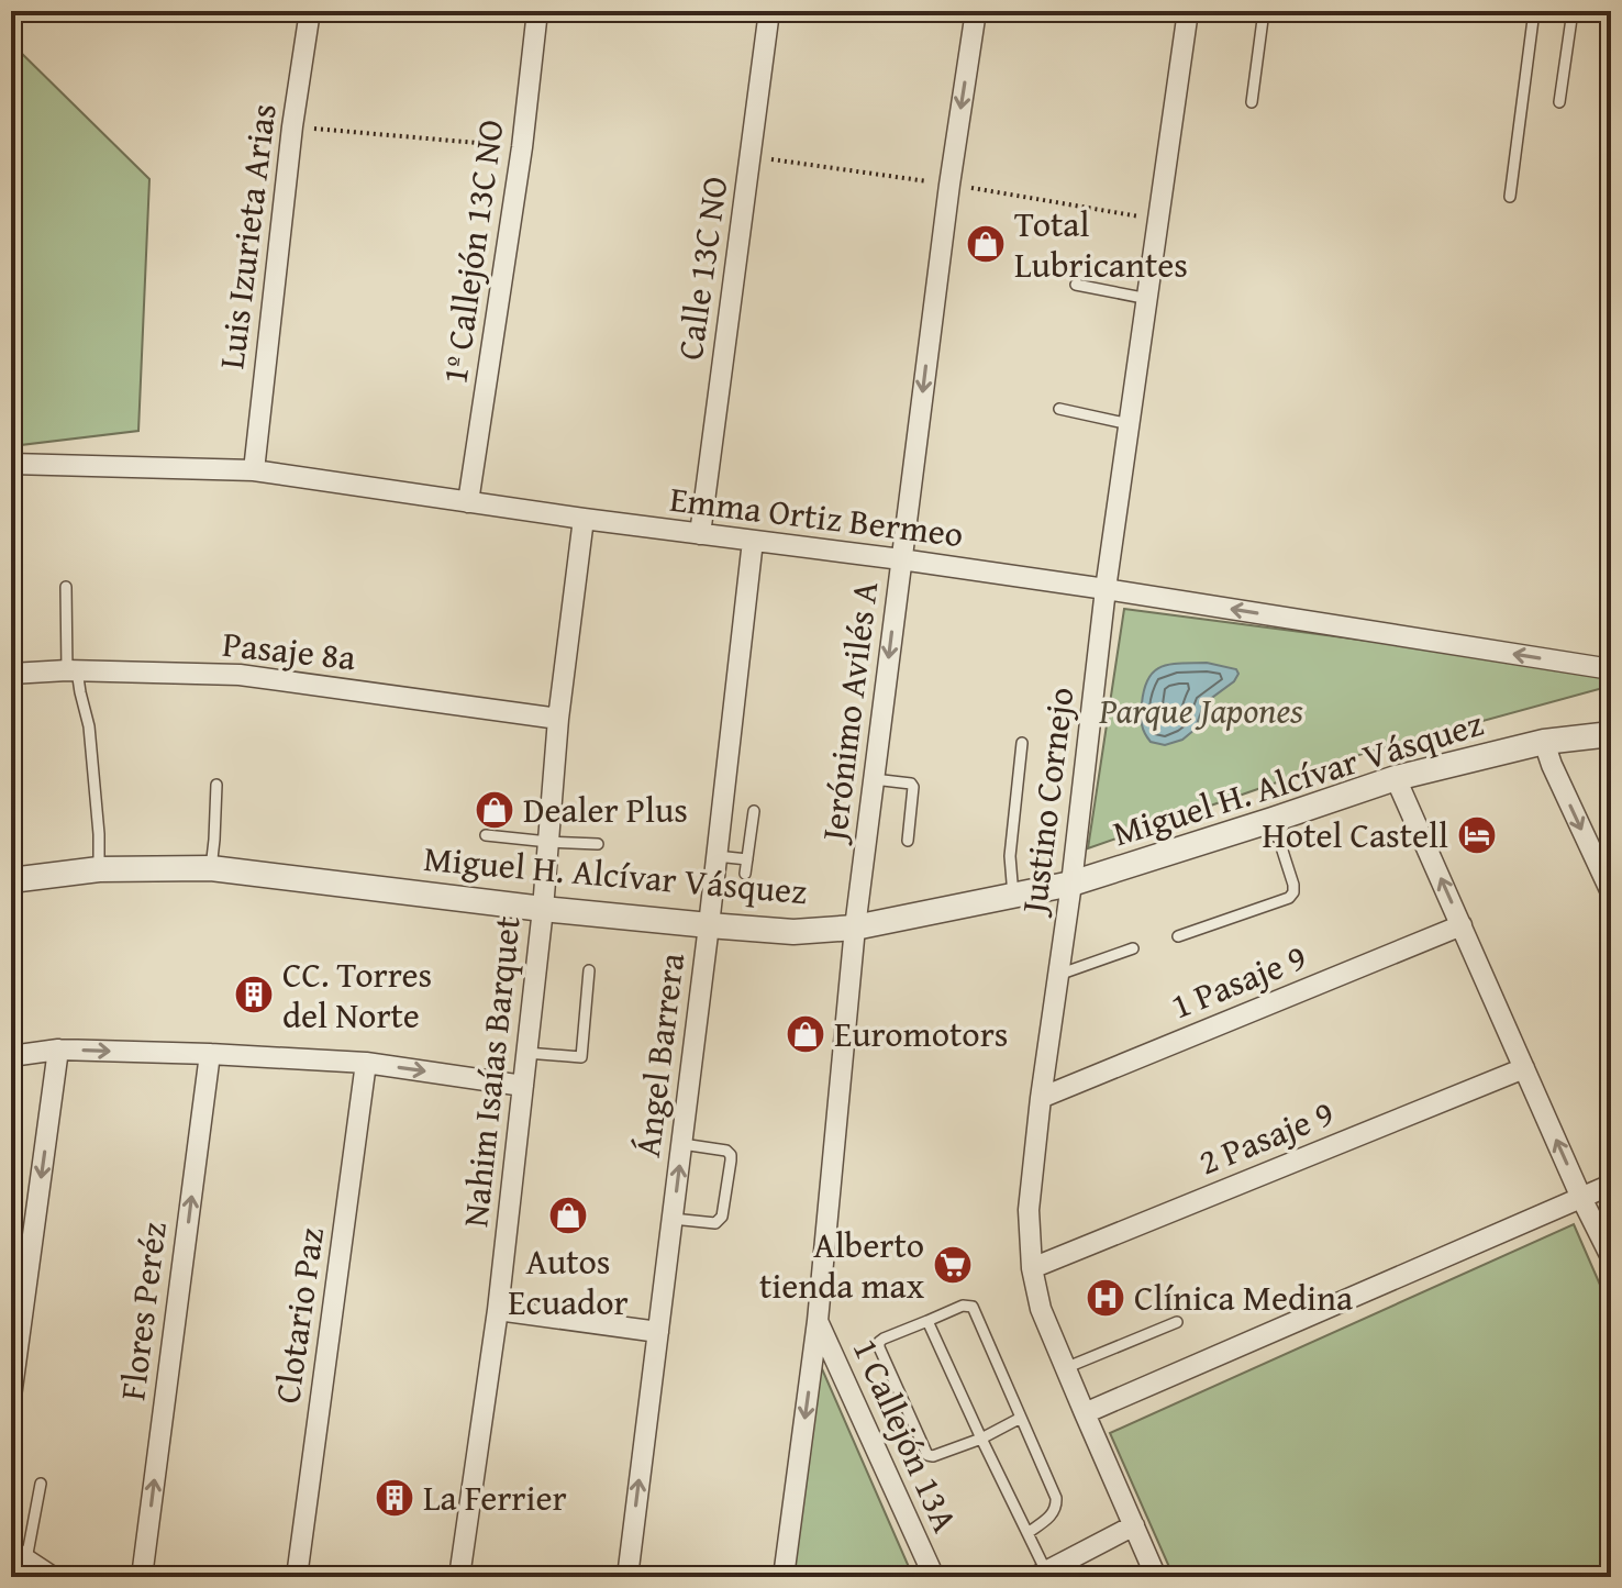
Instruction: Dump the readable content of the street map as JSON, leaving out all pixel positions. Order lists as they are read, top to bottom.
{
  "streets": {
    "street": [
      "Luis Izurieta Arias",
      "1º Callejón 13C NO",
      "Calle 13C NO",
      "Emma Ortiz Bermeo",
      "Pasaje 8a",
      "Jerónimo Avilés A",
      "Miguel H. Alcívar Vásquez",
      "Justino Cornejo",
      "1 Pasaje 9",
      "Ángel Barrera",
      "Nahim Isaías Barquet",
      "2 Pasaje 9",
      "Flores Peréz",
      "Clotario Paz",
      "1 Callejón 13A"
    ]
  },
  "crossings": [
    ["Luis Izurieta Arias", "Emma Ortiz Bermeo"],
    ["1º Callejón 13C NO", "Emma Ortiz Bermeo"],
    ["Calle 13C NO", "Emma Ortiz Bermeo"],
    ["Emma Ortiz Bermeo", "Jerónimo Avilés A"],
    ["Emma Ortiz Bermeo", "Justino Cornejo"],
    ["Emma Ortiz Bermeo", "Ángel Barrera"],
    ["Emma Ortiz Bermeo", "Nahim Isaías Barquet"],
    ["Pasaje 8a", "Nahim Isaías Barquet"],
    ["Jerónimo Avilés A", "Miguel H. Alcívar Vásquez"],
    ["Jerónimo Avilés A", "1 Callejón 13A"],
    ["Miguel H. Alcívar Vásquez", "Justino Cornejo"],
    ["Miguel H. Alcívar Vásquez", "Ángel Barrera"],
    ["Miguel H. Alcívar Vásquez", "Nahim Isaías Barquet"],
    ["Justino Cornejo", "1 Pasaje 9"],
    ["Justino Cornejo", "2 Pasaje 9"]
  ],
  "one_way": ["Jerónimo Avilés A"],
  "parks": ["Parque Japones"],
  "places": {
    "shop": [
      "Total Lubricantes",
      "Dealer Plus",
      "Euromotors",
      "Autos Ecuador"
    ],
    "hotel": ["Hotel Castell"],
    "building": ["CC. Torres del Norte", "La Ferrier"],
    "supermarket": ["Alberto tienda max"],
    "hospital": ["Clínica Medina"]
  }
}
